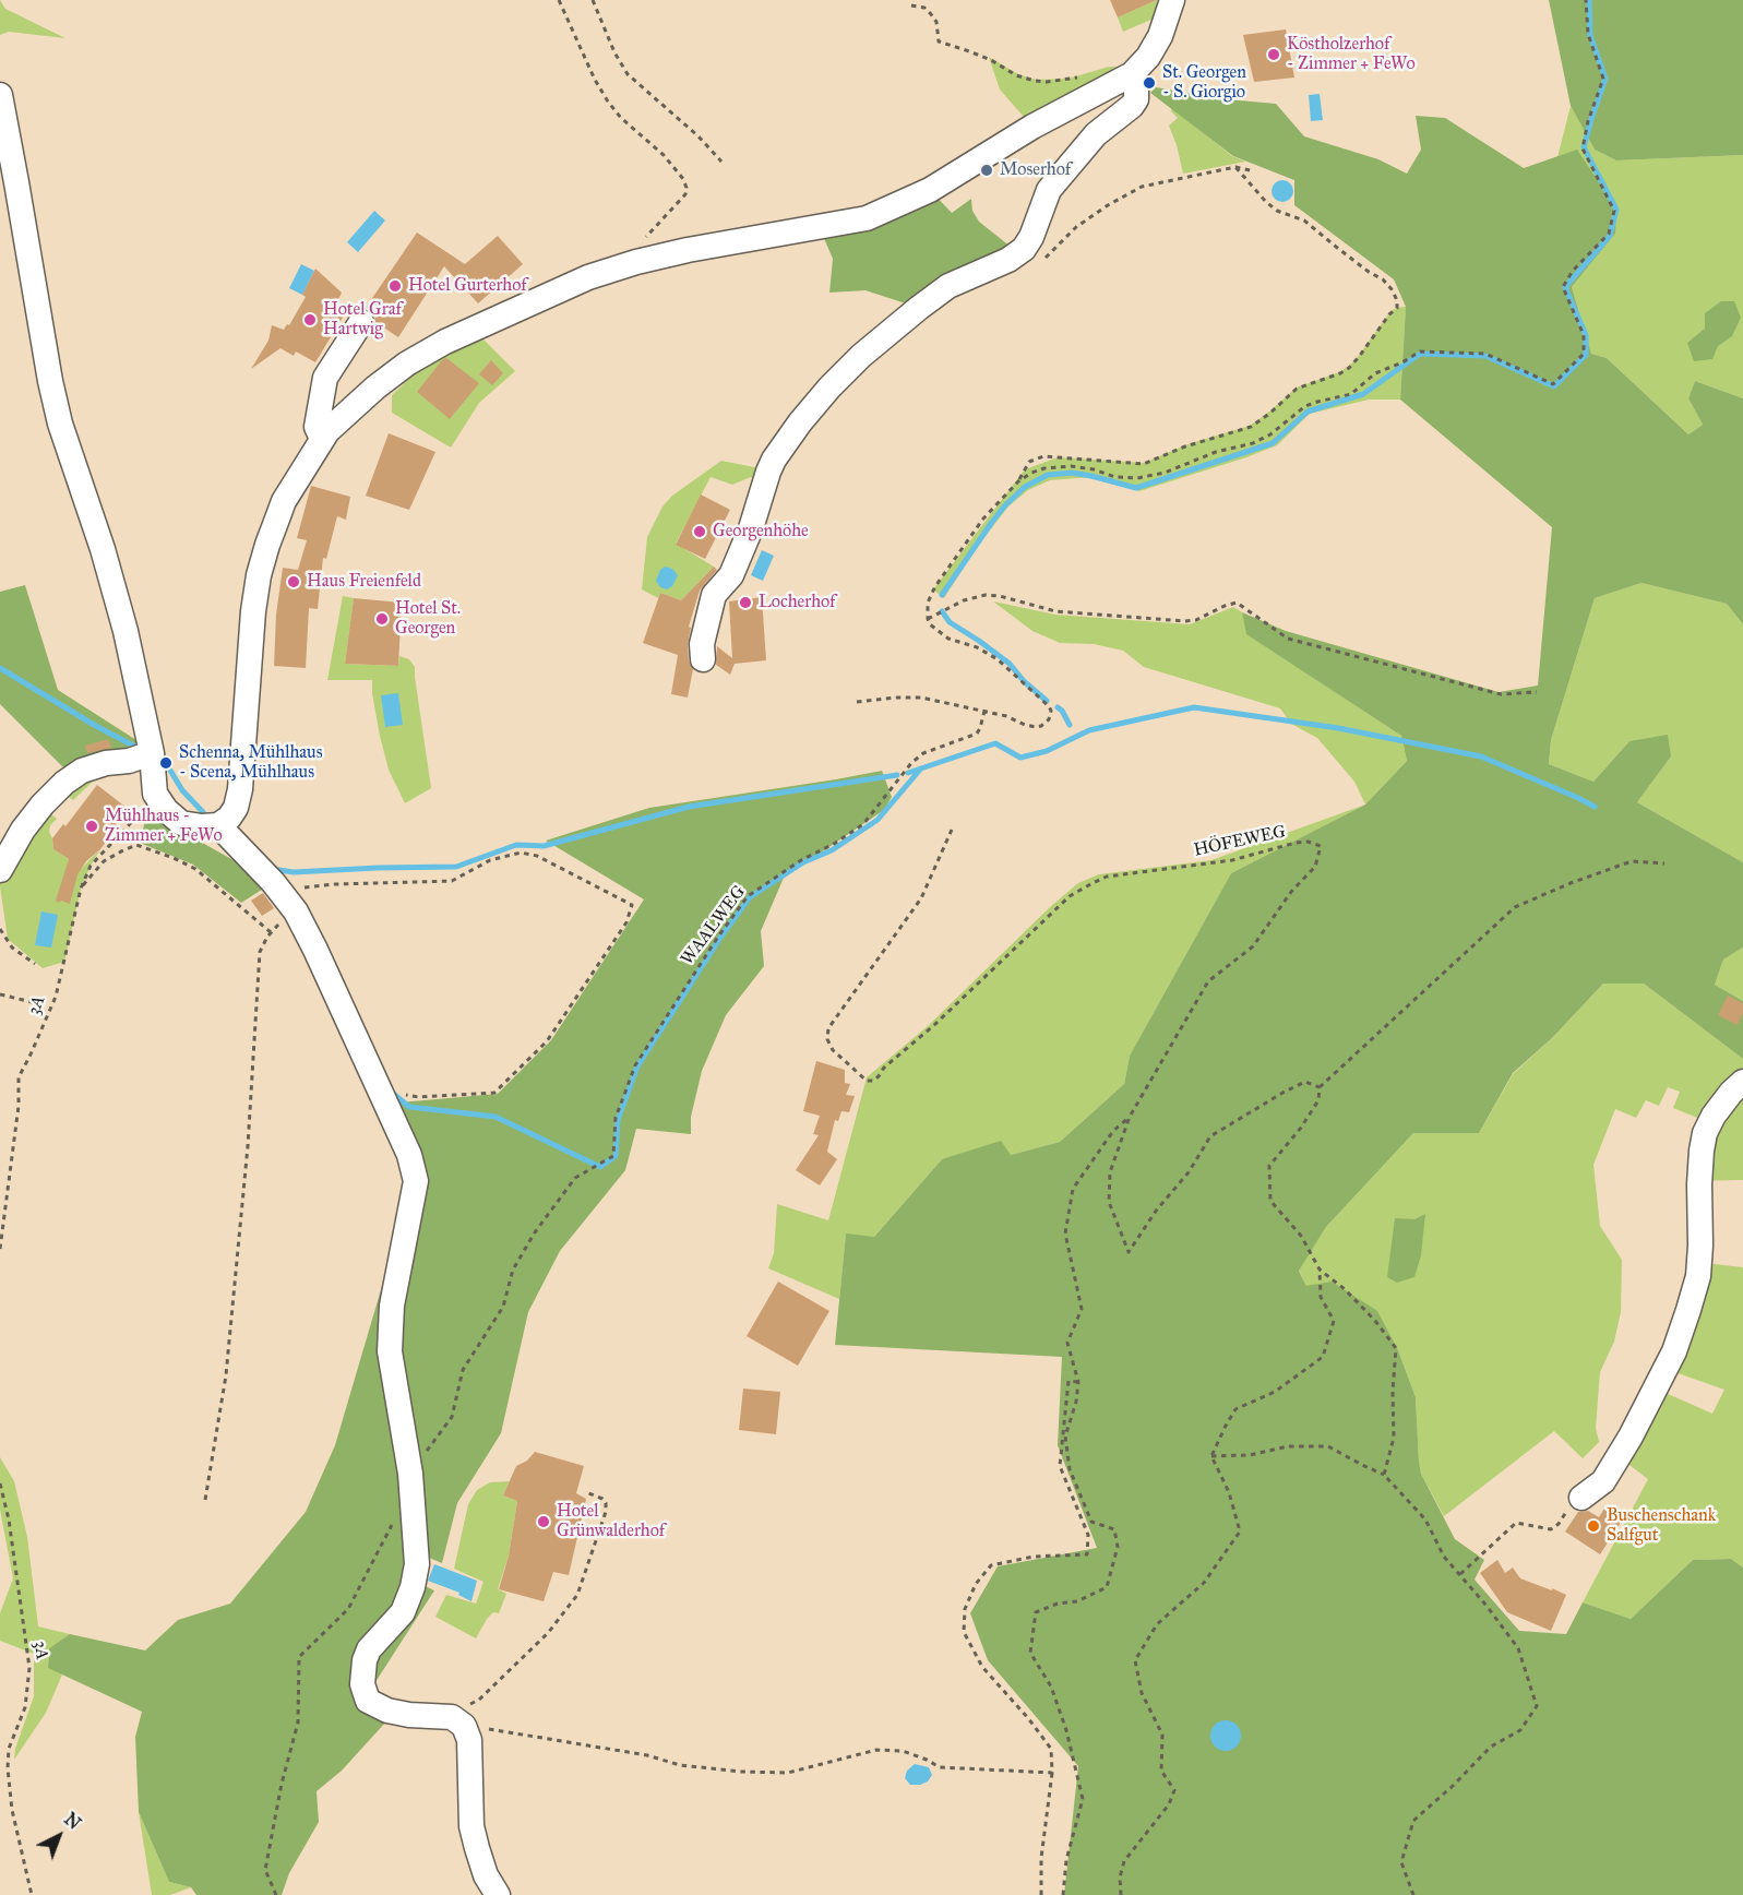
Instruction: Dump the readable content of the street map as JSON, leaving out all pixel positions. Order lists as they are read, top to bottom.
{
  "streets": {
    "path": ["HÖFEWEG", "WAALWEG", "3A"]
  },
  "places": [
    "Köstholzerhof - Zimmer + FeWo",
    "St. Georgen - S. Giorgio",
    "Moserhof",
    "Hotel Gurterhof",
    "Hotel Graf Hartwig",
    "Georgenhöhe",
    "Haus Freienfeld",
    "Locherhof",
    "Hotel St. Georgen",
    "Schenna, Mühlhaus - Scena, Mühlhaus",
    "Mühlhaus - Zimmer + FeWo",
    "Hotel Grünwalderhof",
    "Buschenschank Salfgut"
  ],
  "north": "top right"
}
